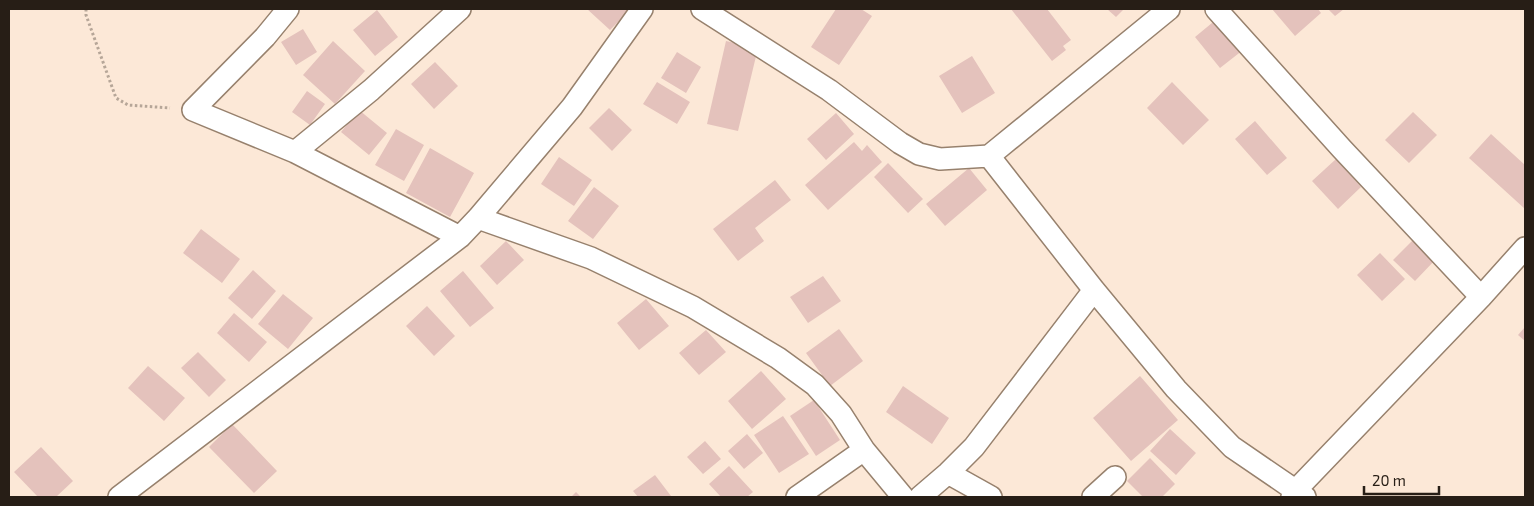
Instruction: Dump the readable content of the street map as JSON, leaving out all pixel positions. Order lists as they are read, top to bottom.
{
  "scale_bar": "20 m"
}
